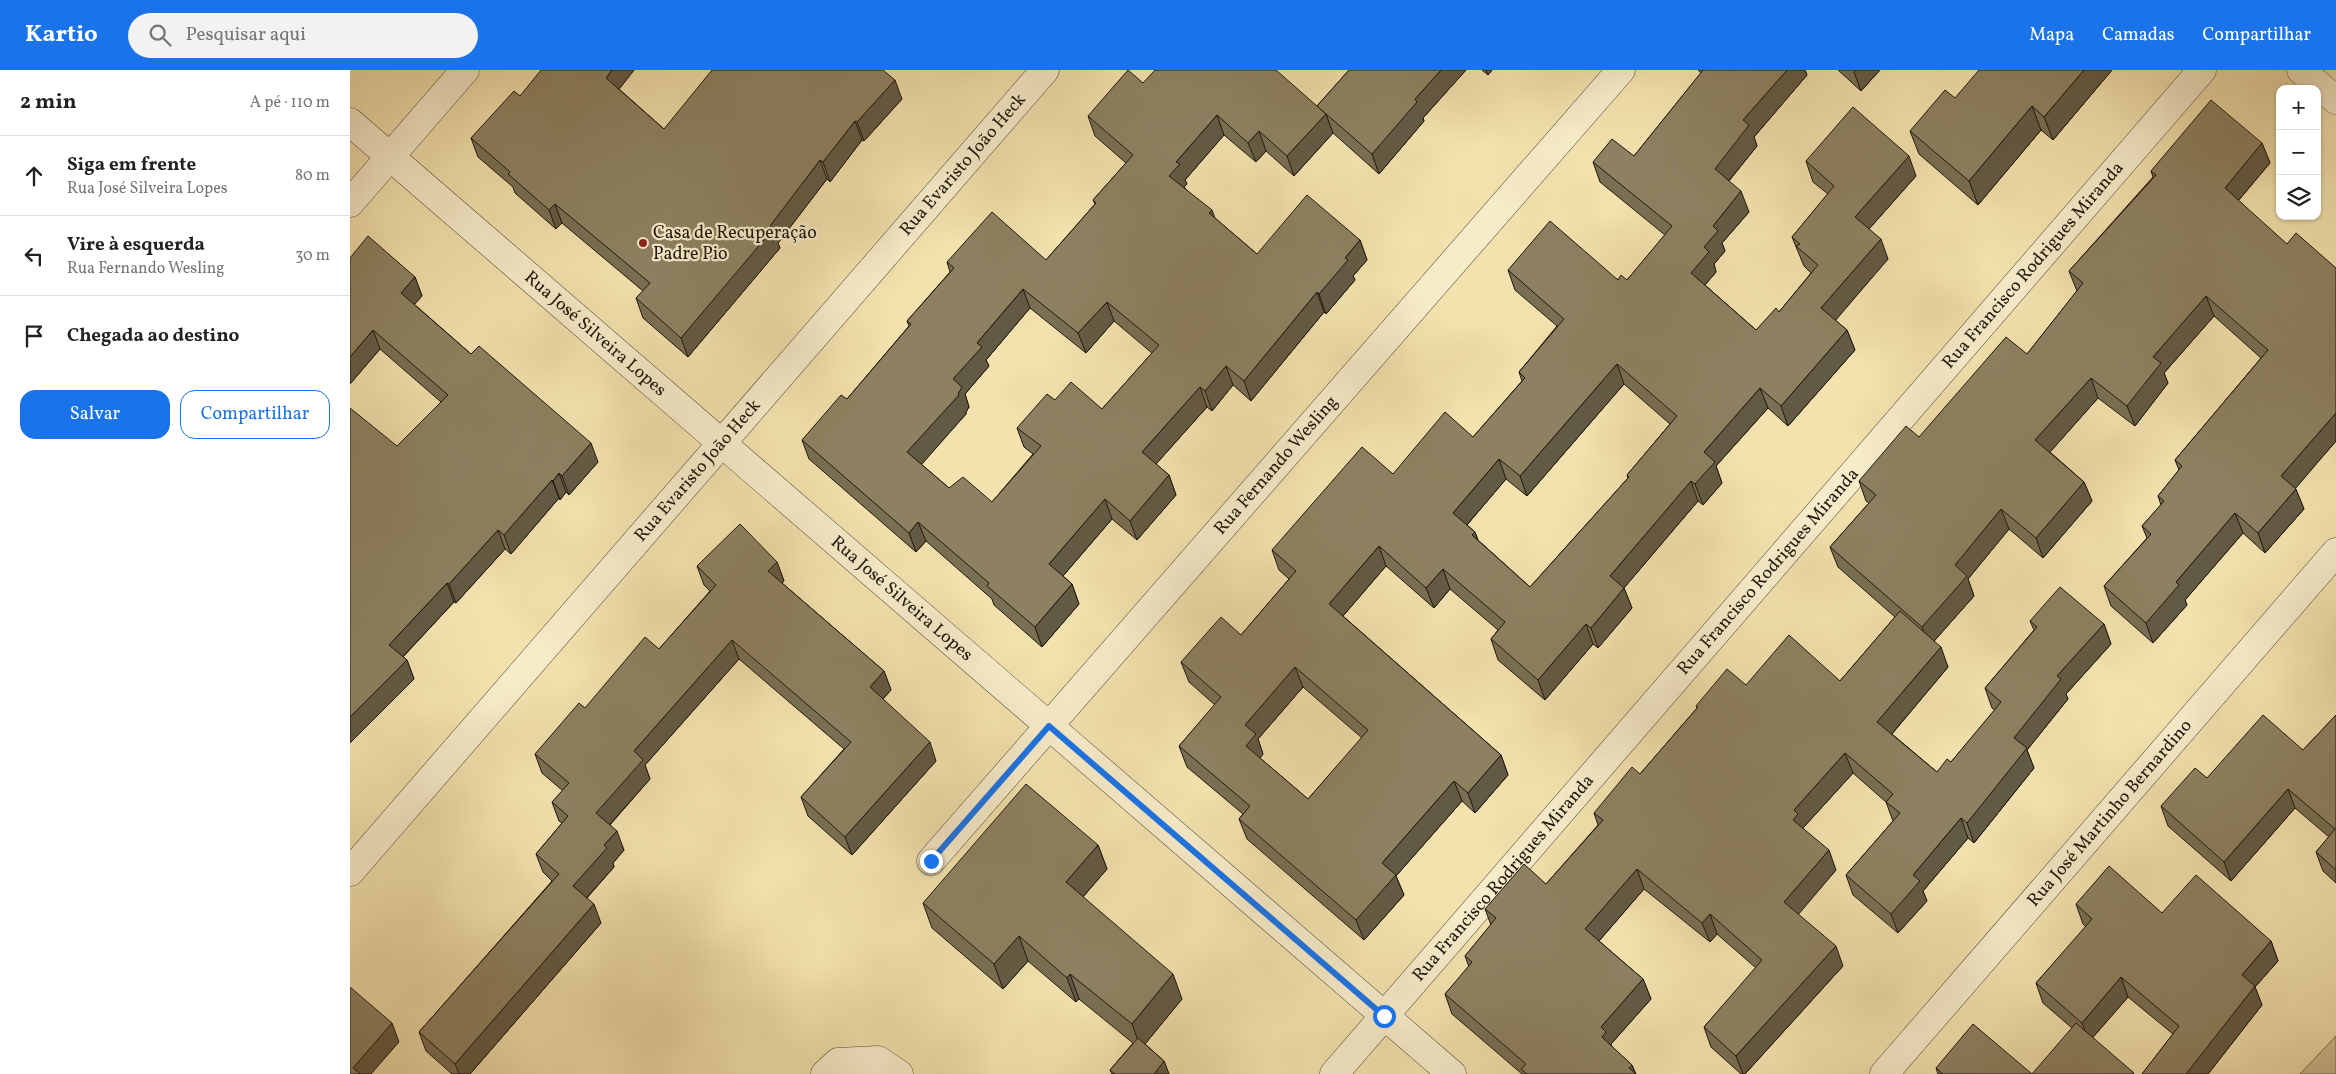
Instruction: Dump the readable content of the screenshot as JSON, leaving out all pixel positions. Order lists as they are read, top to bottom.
{
  "streets": {
    "street": [
      "Rua Evaristo João Heck",
      "Rua Francisco Rodrigues Miranda",
      "Rua José Silveira Lopes",
      "Rua Fernando Wesling",
      "Rua José Martinho Bernardino"
    ]
  },
  "crossings": [
    ["Rua Evaristo João Heck", "Rua José Silveira Lopes"],
    ["Rua Francisco Rodrigues Miranda", "Rua José Silveira Lopes"],
    ["Rua José Silveira Lopes", "Rua Fernando Wesling"]
  ],
  "places": ["Casa de Recuperação Padre Pio"],
  "page": {
    "header": "Kartio",
    "search": "Pesquisar aqui",
    "nav": ["Mapa", "Camadas", "Compartilhar"],
    "heading": ["2 min", "A pé · 110 m"],
    "map_buttons": ["+", "−"],
    "list": [
      ["Siga em frente", "Rua José Silveira Lopes", "80 m"],
      ["Vire à esquerda", "Rua Fernando Wesling", "30 m"],
      "Chegada ao destino"
    ],
    "buttons": ["Salvar", "Compartilhar"]
  }
}
